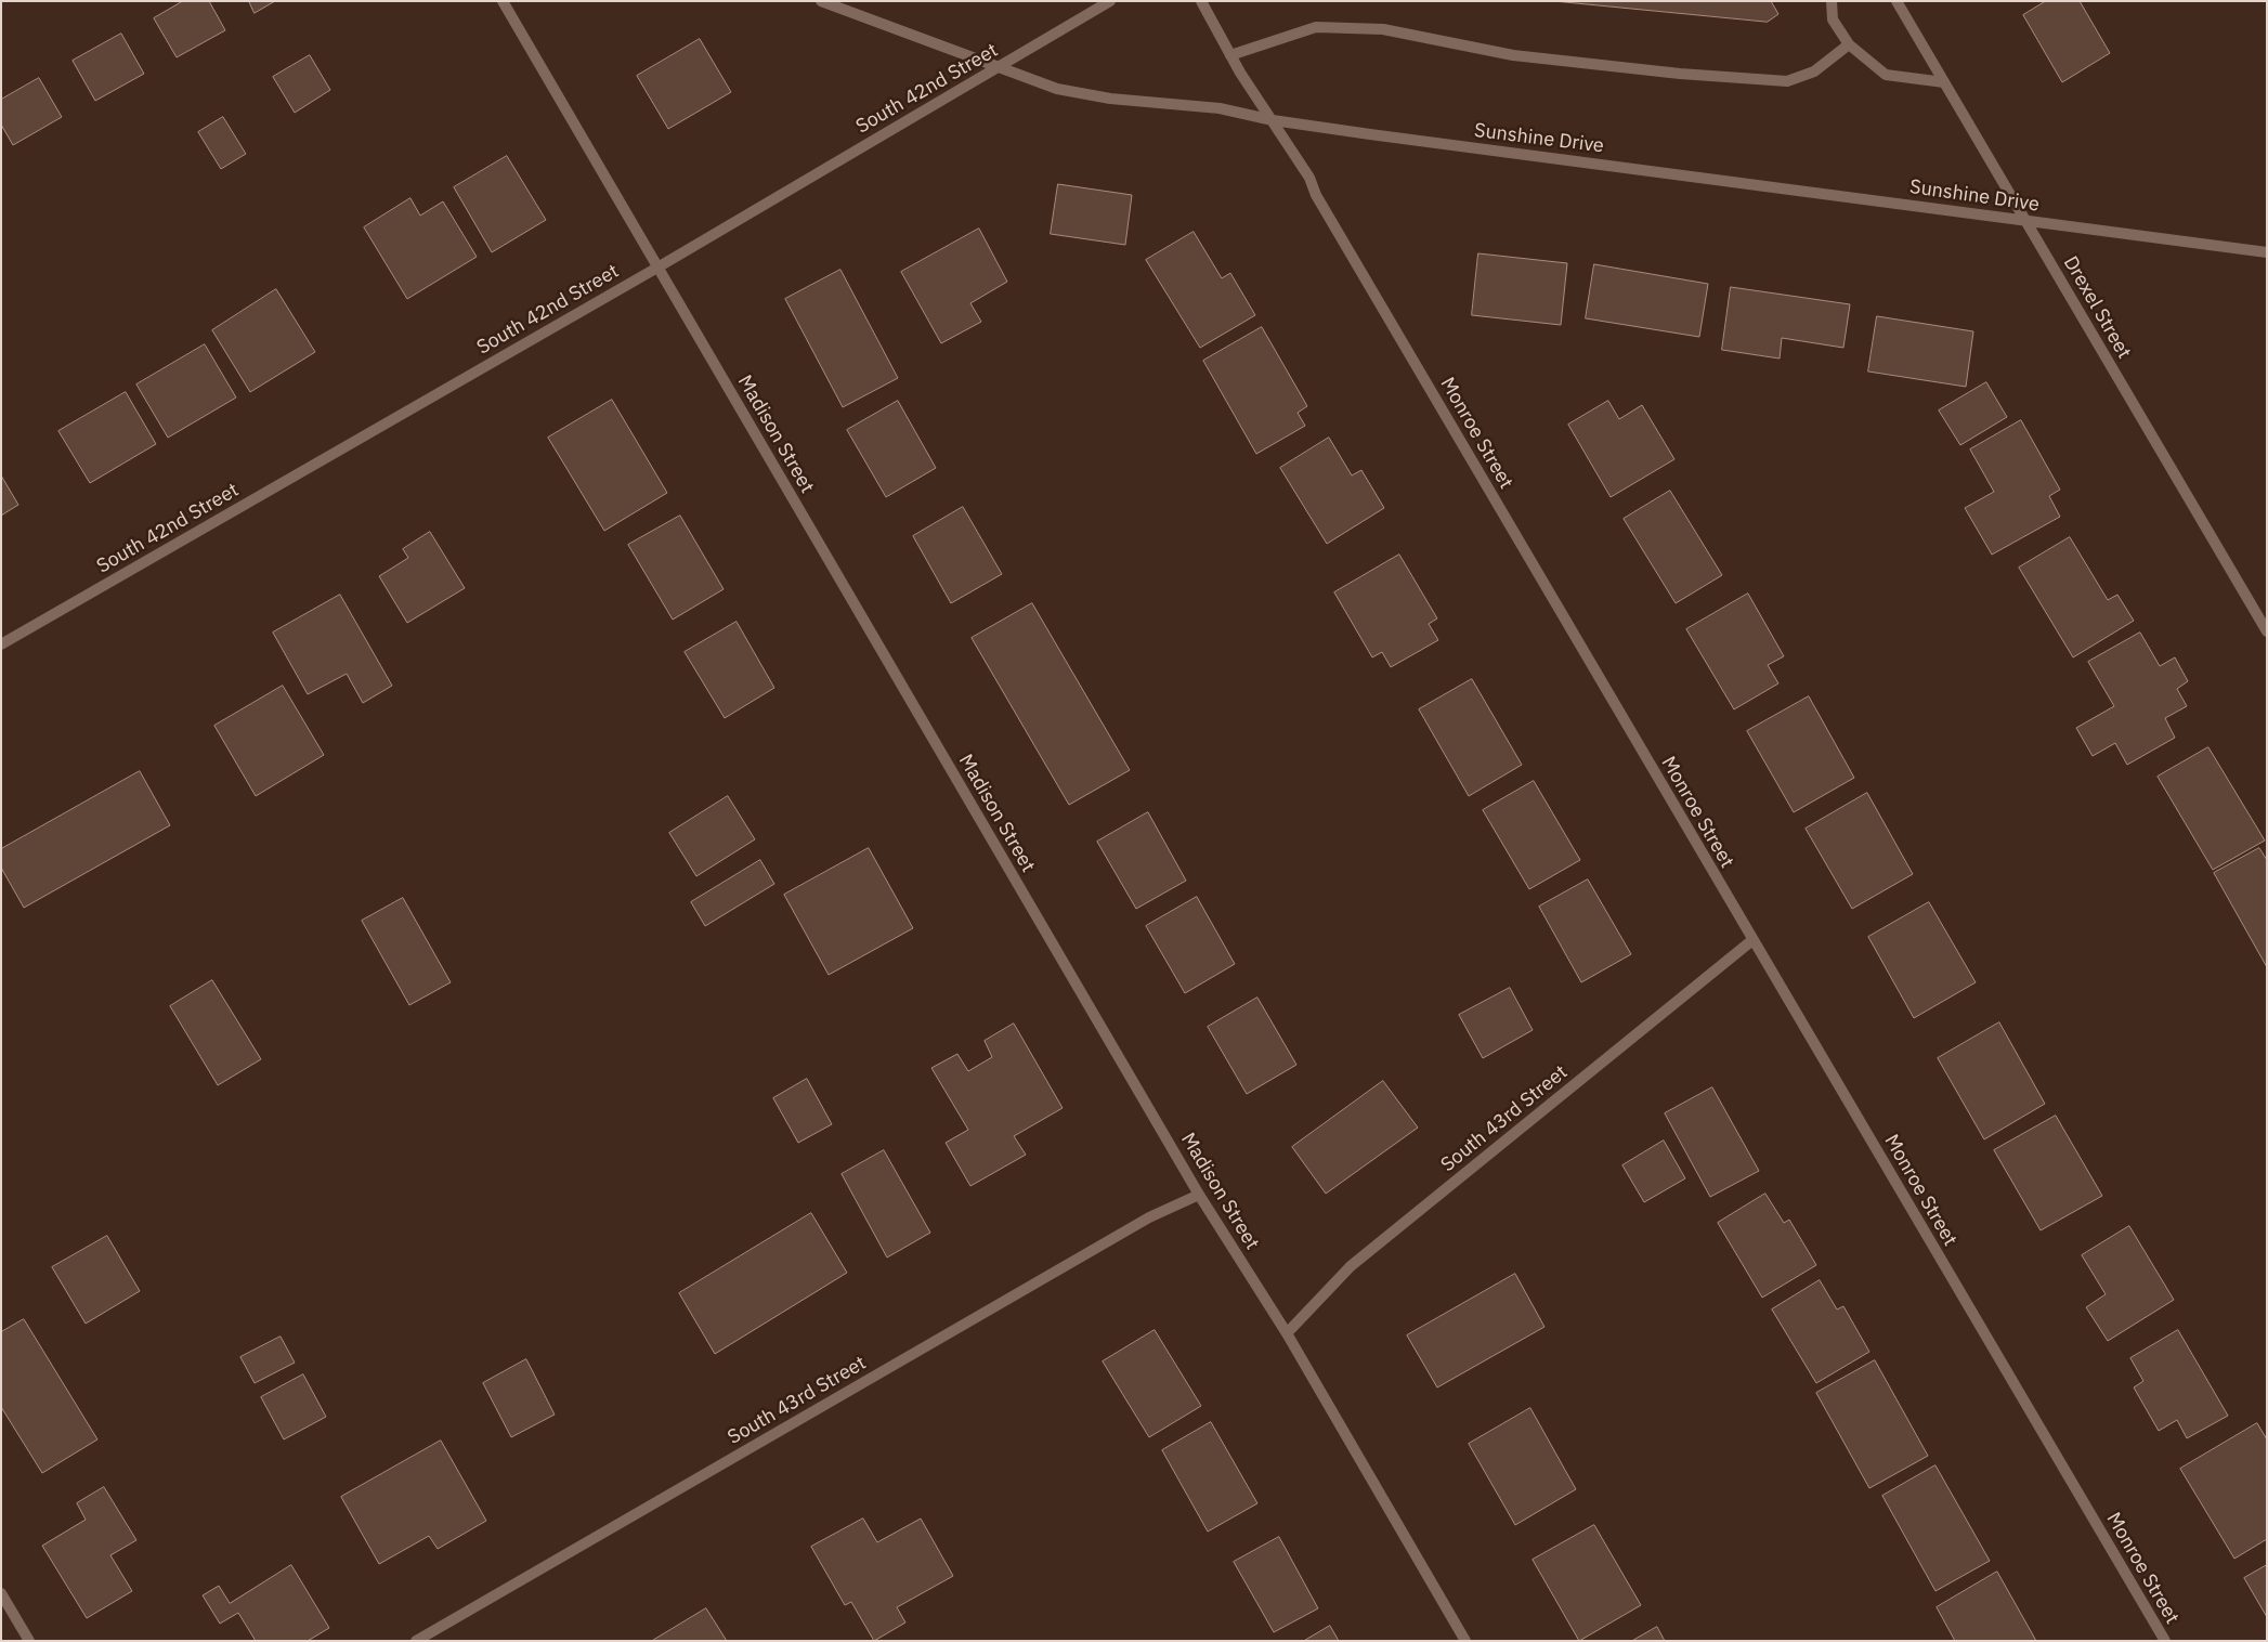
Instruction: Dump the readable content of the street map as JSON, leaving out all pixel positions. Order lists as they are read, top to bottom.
{
  "streets": {
    "street": [
      "South 42nd Street",
      "Sunshine Drive",
      "Drexel Street",
      "Monroe Street",
      "Madison Street",
      "South 43rd Street"
    ]
  },
  "crossings": [
    ["South 42nd Street", "Sunshine Drive"],
    ["South 42nd Street", "Madison Street"],
    ["Sunshine Drive", "Drexel Street"],
    ["Sunshine Drive", "Monroe Street"],
    ["Monroe Street", "South 43rd Street"],
    ["Madison Street", "South 43rd Street"]
  ]
}
